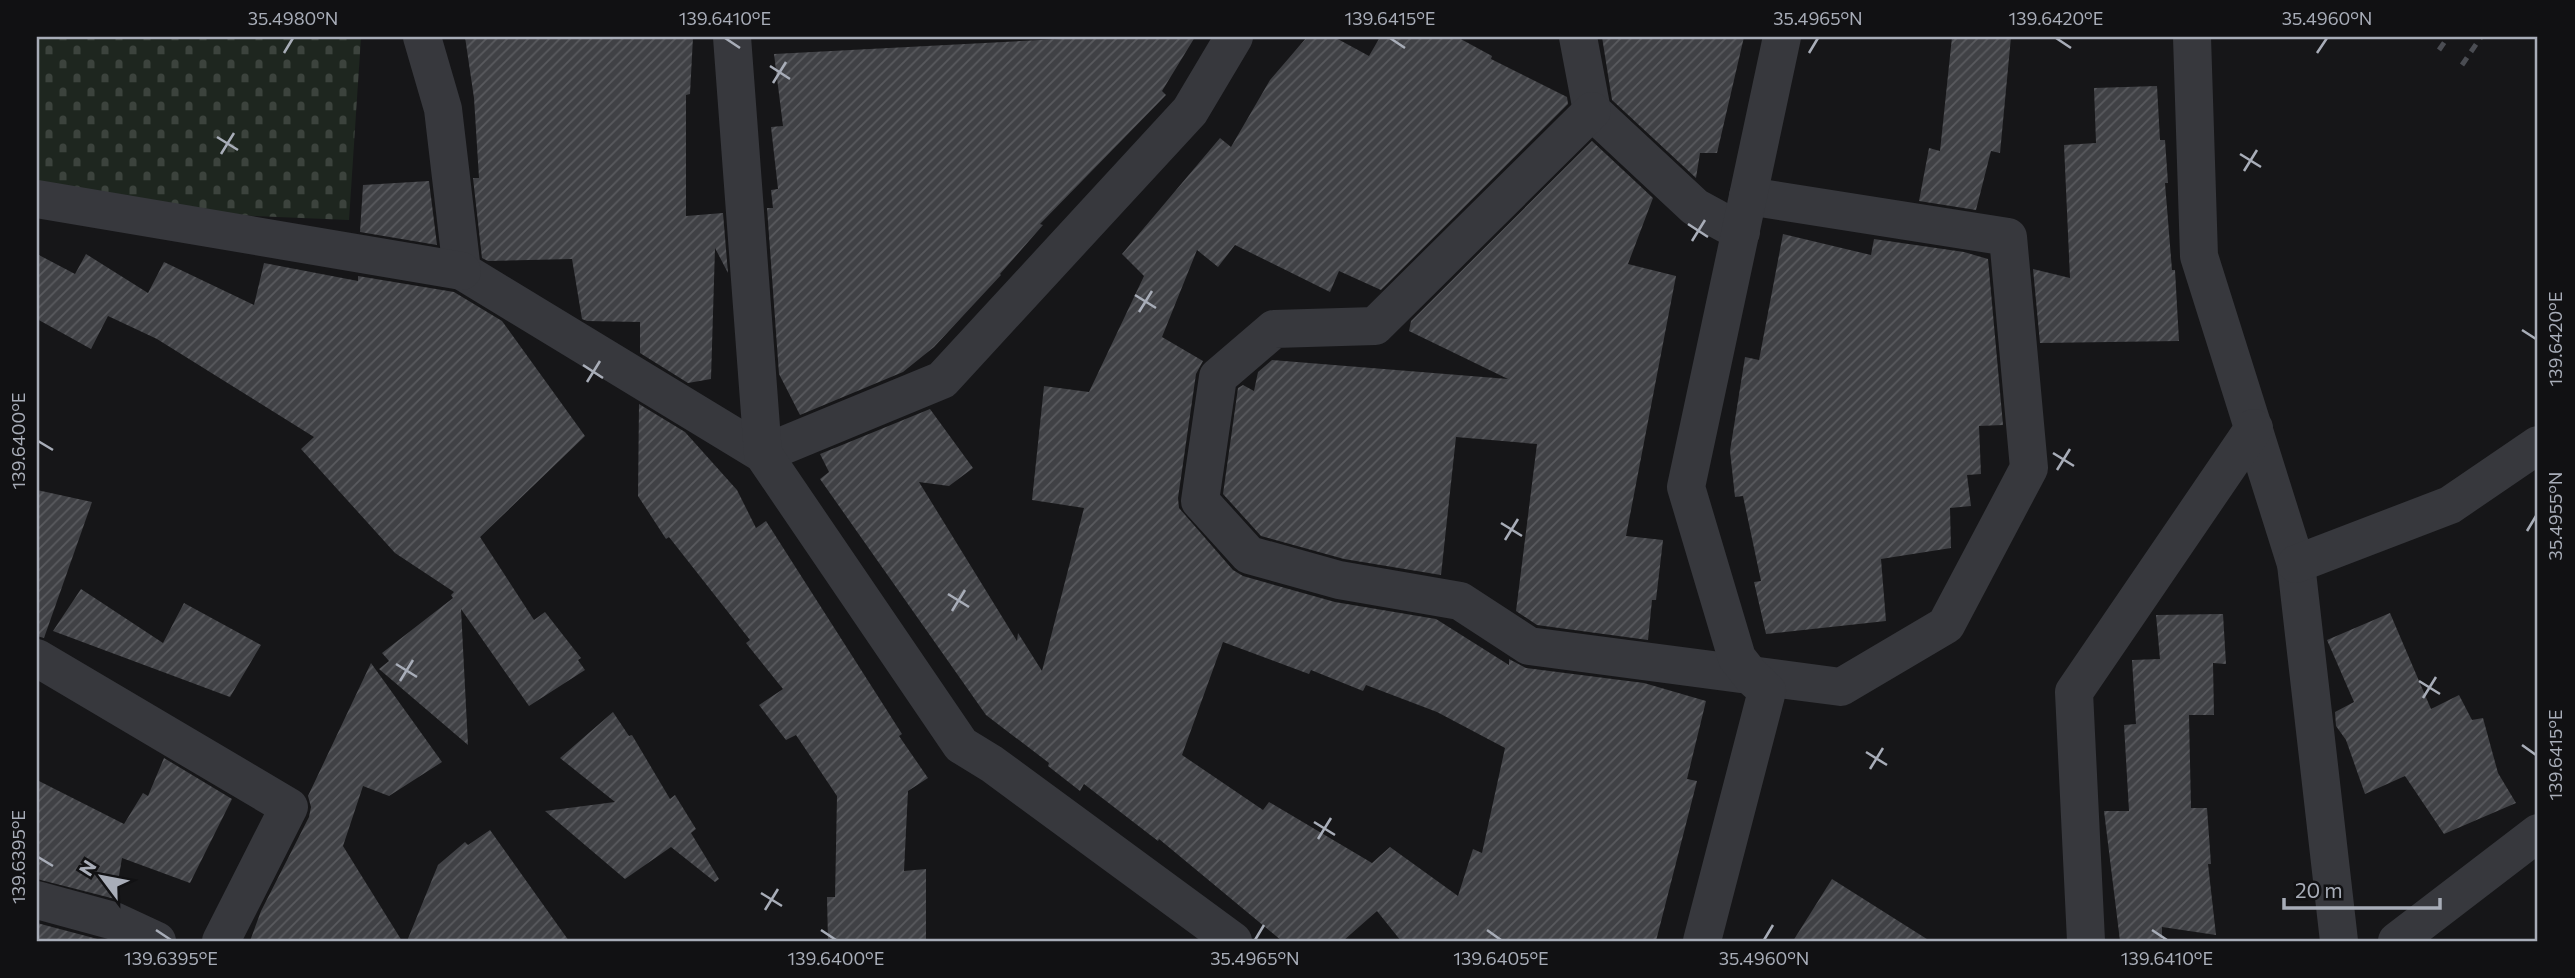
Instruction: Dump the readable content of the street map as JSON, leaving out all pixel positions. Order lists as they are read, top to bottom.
{
  "scale_bar": "20 m",
  "north": "top left",
  "coordinates": [
    "35.4980°N",
    "139.6410°E",
    "139.6415°E",
    "35.4965°N",
    "139.6420°E",
    "35.4960°N",
    "139.6400°E",
    "35.4955°N",
    "139.6395°E",
    "139.6405°E"
  ]
}
